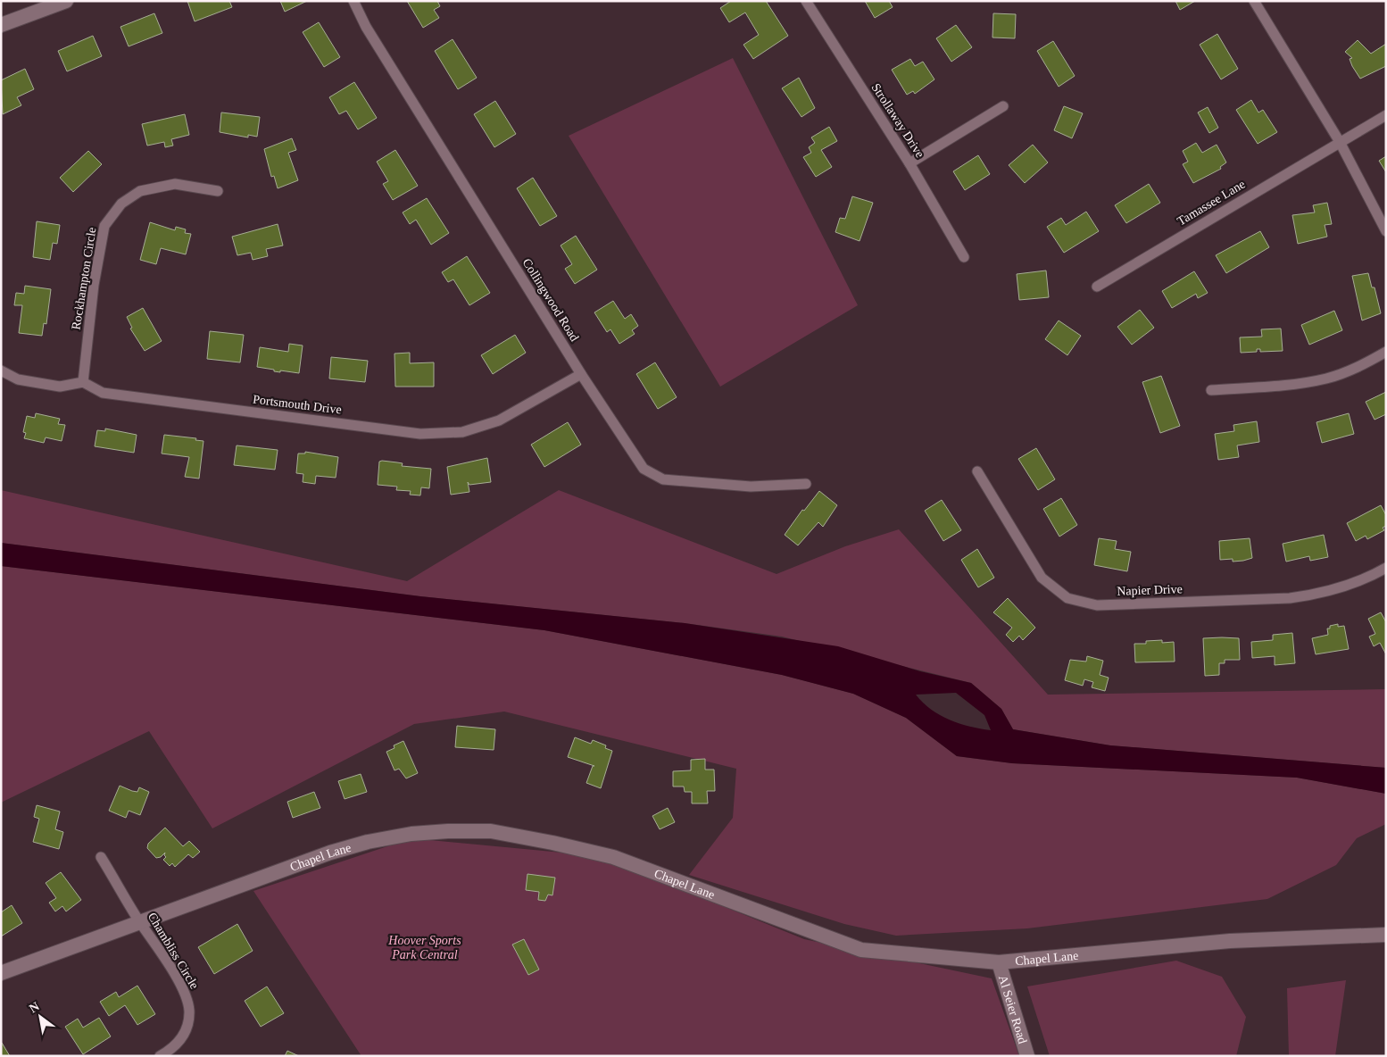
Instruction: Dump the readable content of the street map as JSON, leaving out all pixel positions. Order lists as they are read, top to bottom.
{
  "streets": {
    "street": [
      "Strollaway Drive",
      "Tamassee Lane",
      "Rockhampton Circle",
      "Collingwood Road",
      "Portsmouth Drive",
      "Napier Drive",
      "Chapel Lane",
      "Chambliss Circle",
      "Al Seier Road"
    ]
  },
  "crossings": [
    ["Rockhampton Circle", "Portsmouth Drive"],
    ["Collingwood Road", "Portsmouth Drive"],
    ["Chapel Lane", "Chambliss Circle"],
    ["Chapel Lane", "Al Seier Road"]
  ],
  "parks": ["Hoover Sports Park Central"],
  "north": "top left"
}
